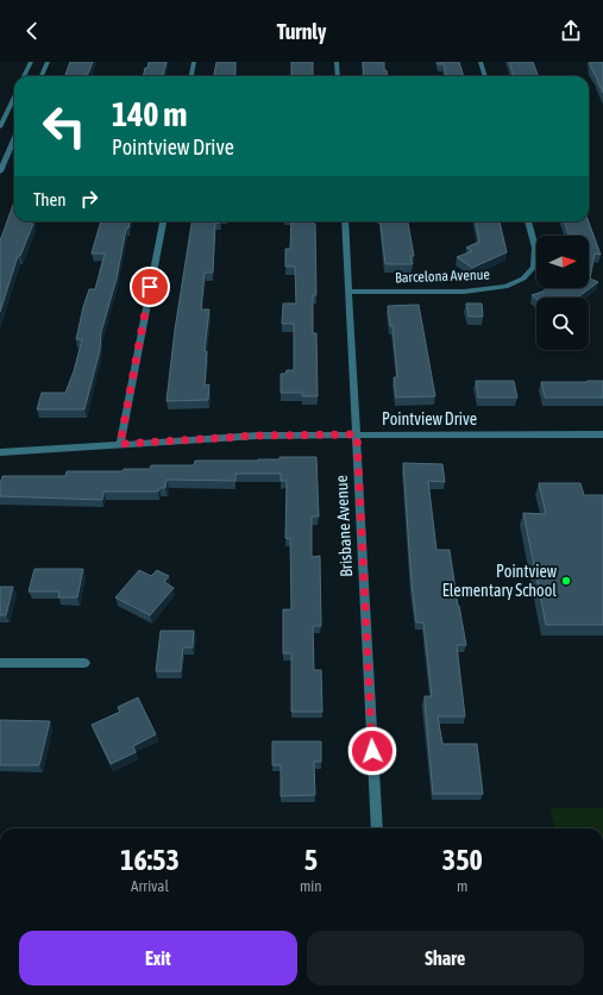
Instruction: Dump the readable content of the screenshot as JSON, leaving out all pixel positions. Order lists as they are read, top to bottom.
{
  "streets": {
    "street": ["Barcelona Avenue", "Pointview Drive", "Brisbane Avenue"]
  },
  "crossings": [
    ["Barcelona Avenue", "Brisbane Avenue"],
    ["Pointview Drive", "Brisbane Avenue"]
  ],
  "places": ["Pointview Elementary School"],
  "north": "right",
  "page": {
    "header": "Turnly",
    "turn": ["140 m", "Pointview Drive"],
    "then": "Then",
    "eta": [
      "16:53",
      "Arrival",
      "5",
      "min",
      "350",
      "m"
    ],
    "buttons": ["Exit", "Share"]
  }
}
